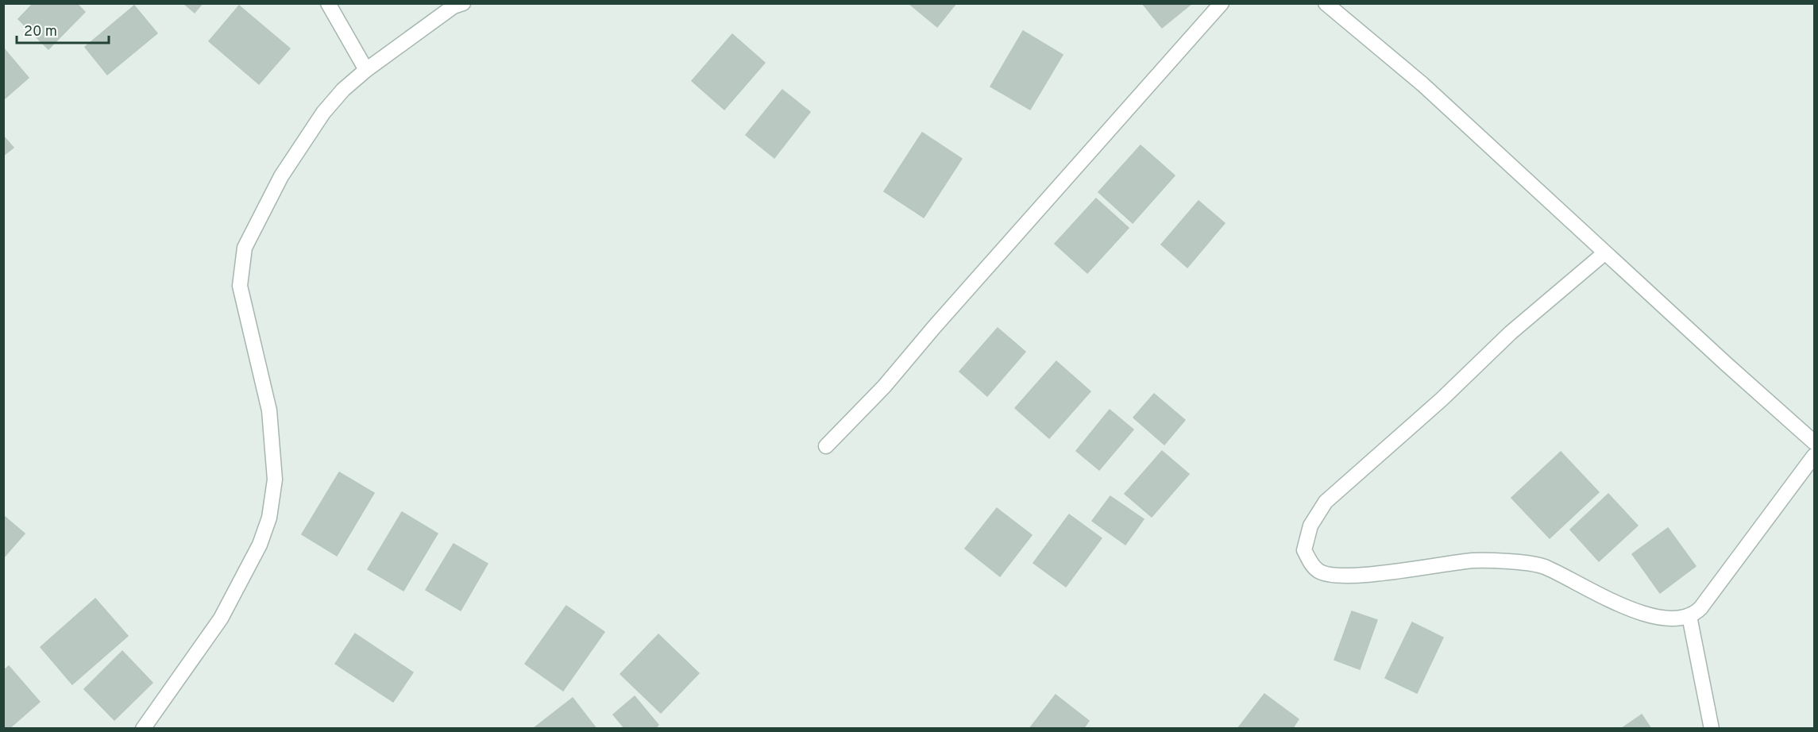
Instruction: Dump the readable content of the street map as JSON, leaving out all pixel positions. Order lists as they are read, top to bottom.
{
  "scale_bar": "20 m"
}
